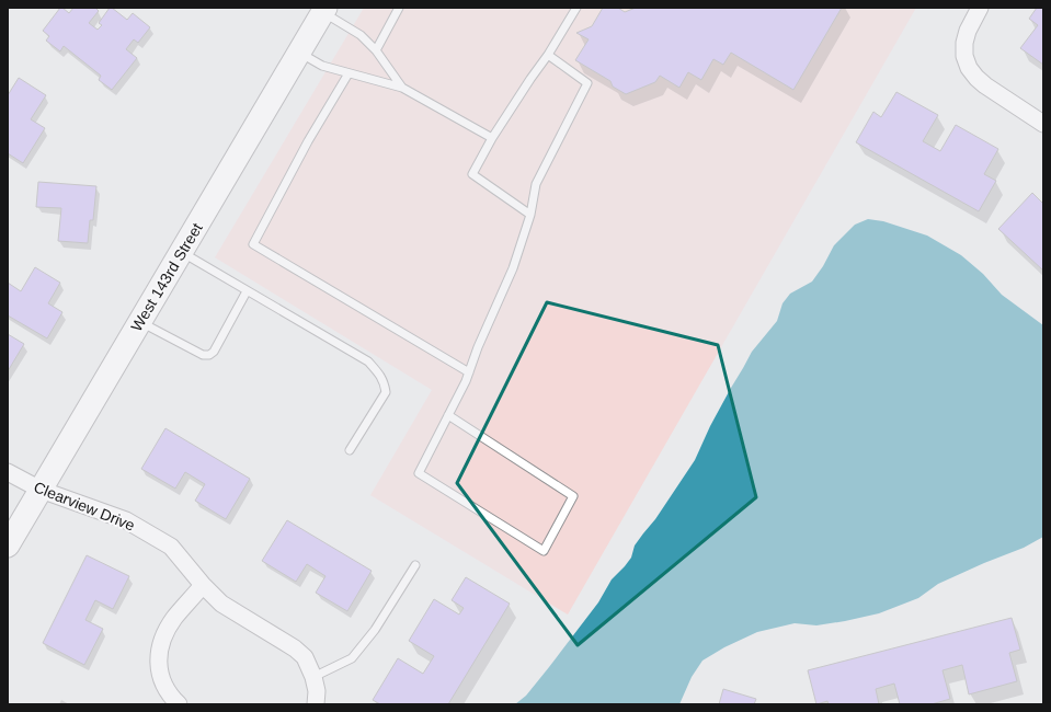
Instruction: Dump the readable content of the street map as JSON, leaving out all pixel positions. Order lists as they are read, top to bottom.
{
  "streets": {
    "main road": ["West 143rd Street"],
    "street": ["Clearview Drive"]
  },
  "crossings": [
    ["West 143rd Street", "Clearview Drive"]
  ]
}
